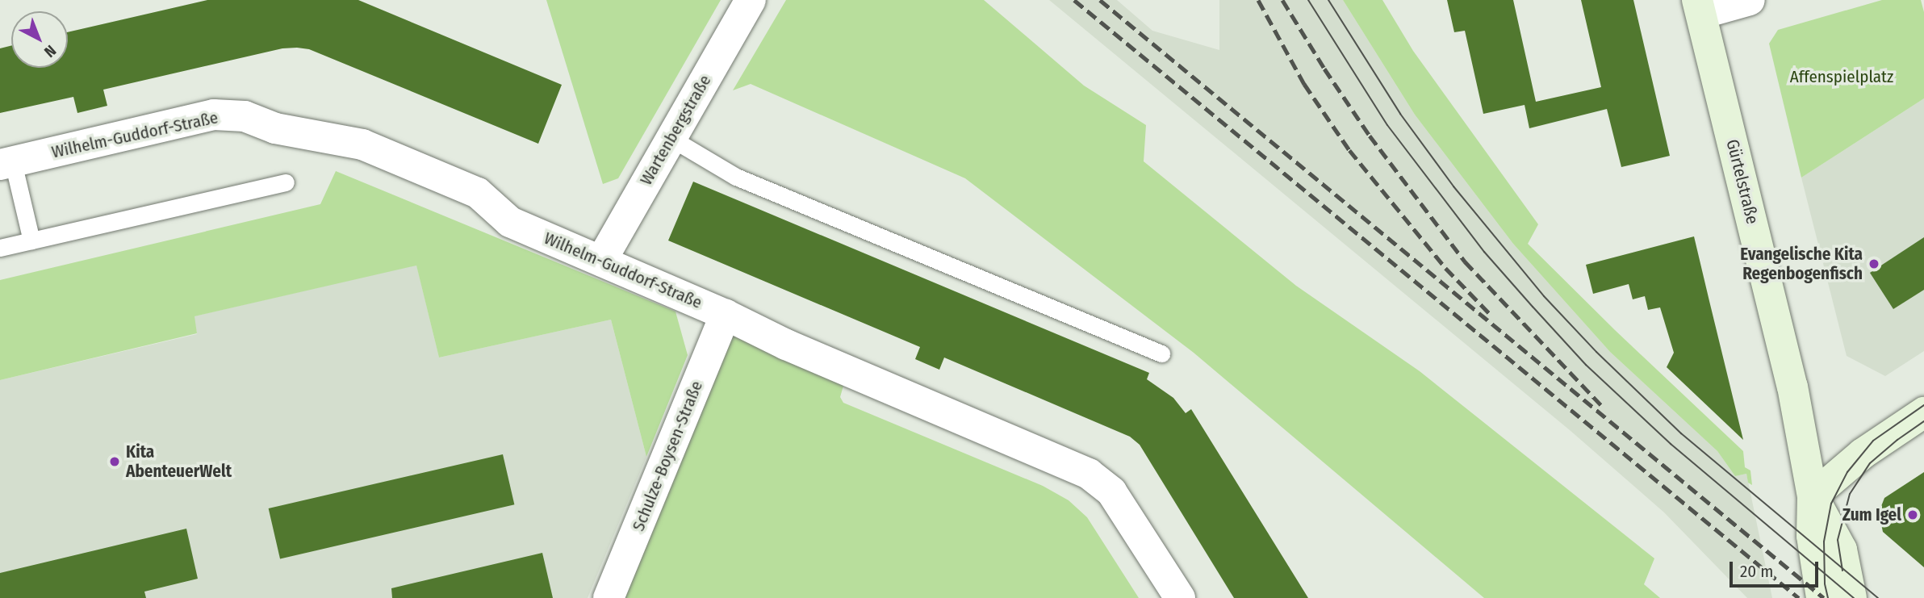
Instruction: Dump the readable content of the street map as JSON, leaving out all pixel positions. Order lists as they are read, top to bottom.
{
  "streets": {
    "main road": ["Gürtelstraße"],
    "street": ["Wartenbergstraße", "Wilhelm-Guddorf-Straße", "Schulze-Boysen-Straße"]
  },
  "crossings": [
    ["Wartenbergstraße", "Wilhelm-Guddorf-Straße"],
    ["Wilhelm-Guddorf-Straße", "Schulze-Boysen-Straße"]
  ],
  "parks": ["Affenspielplatz"],
  "places": ["Evangelische Kita Regenbogenfisch", "Kita AbenteuerWelt", "Zum Igel"],
  "scale_bar": "20 m",
  "north": "bottom right"
}
